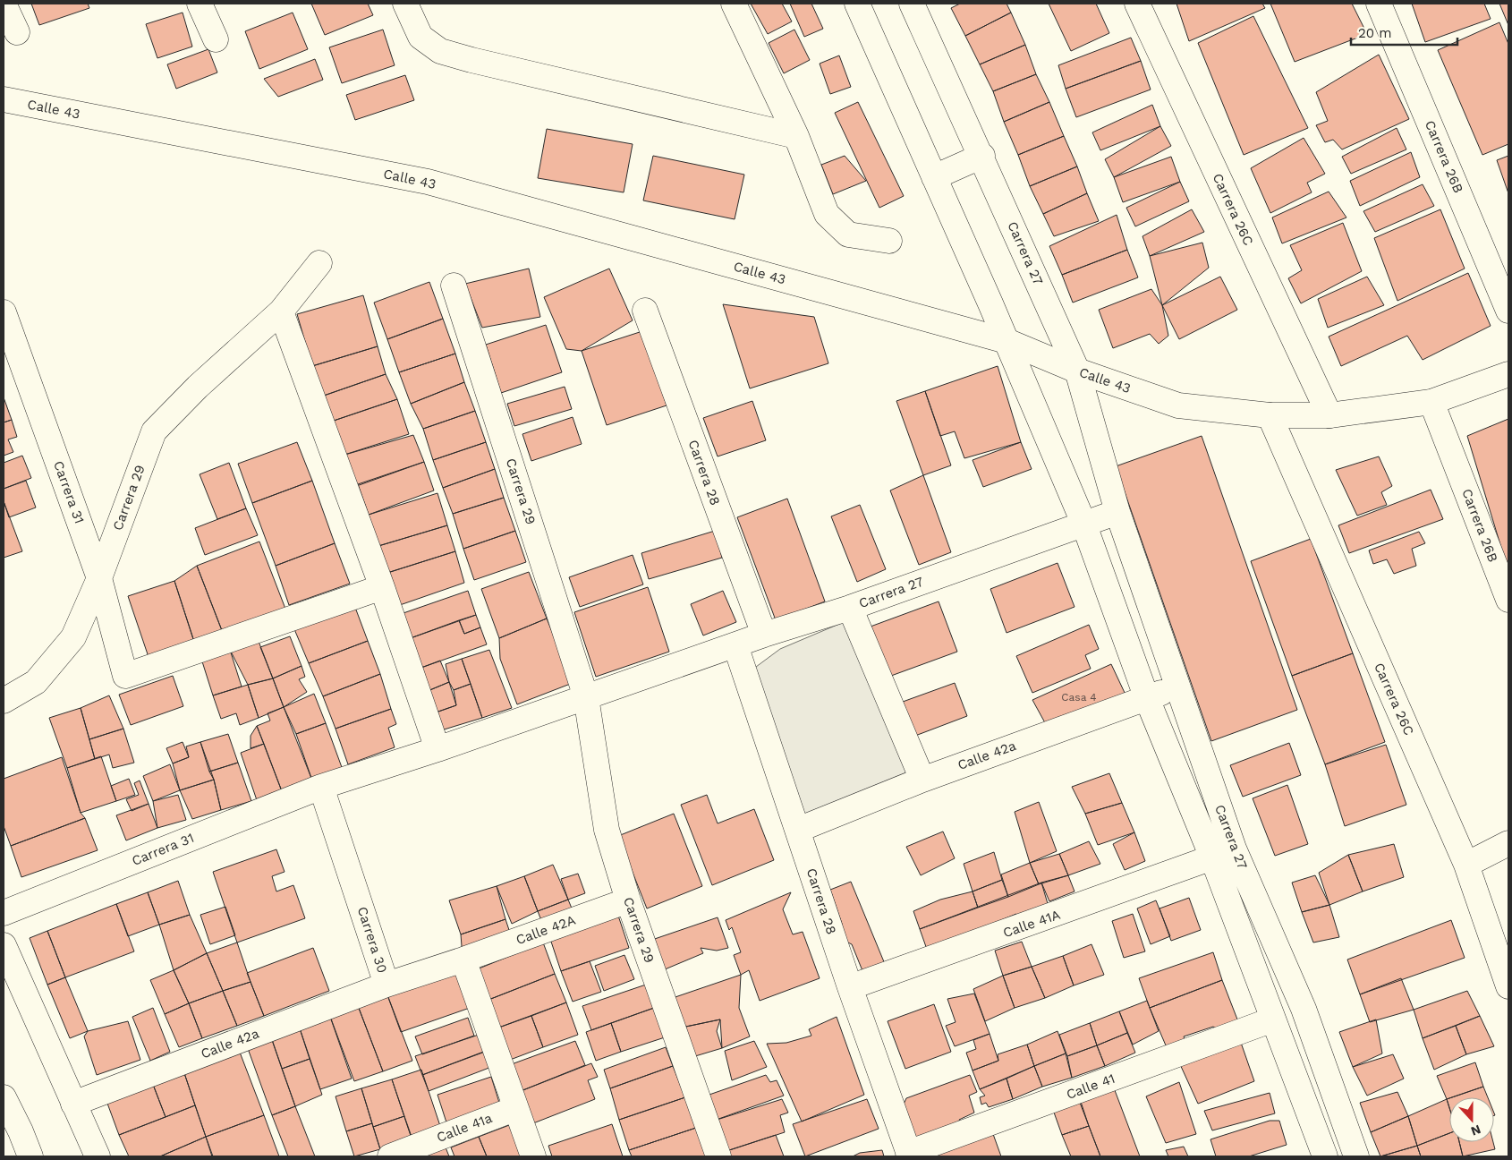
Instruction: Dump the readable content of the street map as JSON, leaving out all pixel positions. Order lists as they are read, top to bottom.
{
  "streets": {
    "street": [
      "Calle 43",
      "Carrera 26B",
      "Carrera 26C",
      "Carrera 27",
      "Carrera 28",
      "Carrera 29",
      "Carrera 31",
      "Calle 42a",
      "Calle 41A",
      "Calle 42A",
      "Carrera 30",
      "Calle 41",
      "Calle 41a"
    ]
  },
  "crossings": [
    ["Calle 43", "Carrera 26B"],
    ["Calle 43", "Carrera 26C"],
    ["Calle 43", "Carrera 27"],
    ["Carrera 27", "Calle 42a"],
    ["Carrera 27", "Calle 41A"],
    ["Carrera 27", "Calle 41"],
    ["Carrera 28", "Calle 42a"],
    ["Carrera 28", "Calle 41A"],
    ["Carrera 28", "Calle 41"],
    ["Carrera 29", "Carrera 31"],
    ["Carrera 29", "Calle 42A"],
    ["Carrera 31", "Carrera 30"],
    ["Calle 42a", "Carrera 30"],
    ["Calle 42A", "Carrera 30"]
  ],
  "house_numbers": ["Casa 4"],
  "scale_bar": "20 m",
  "north": "bottom"
}
